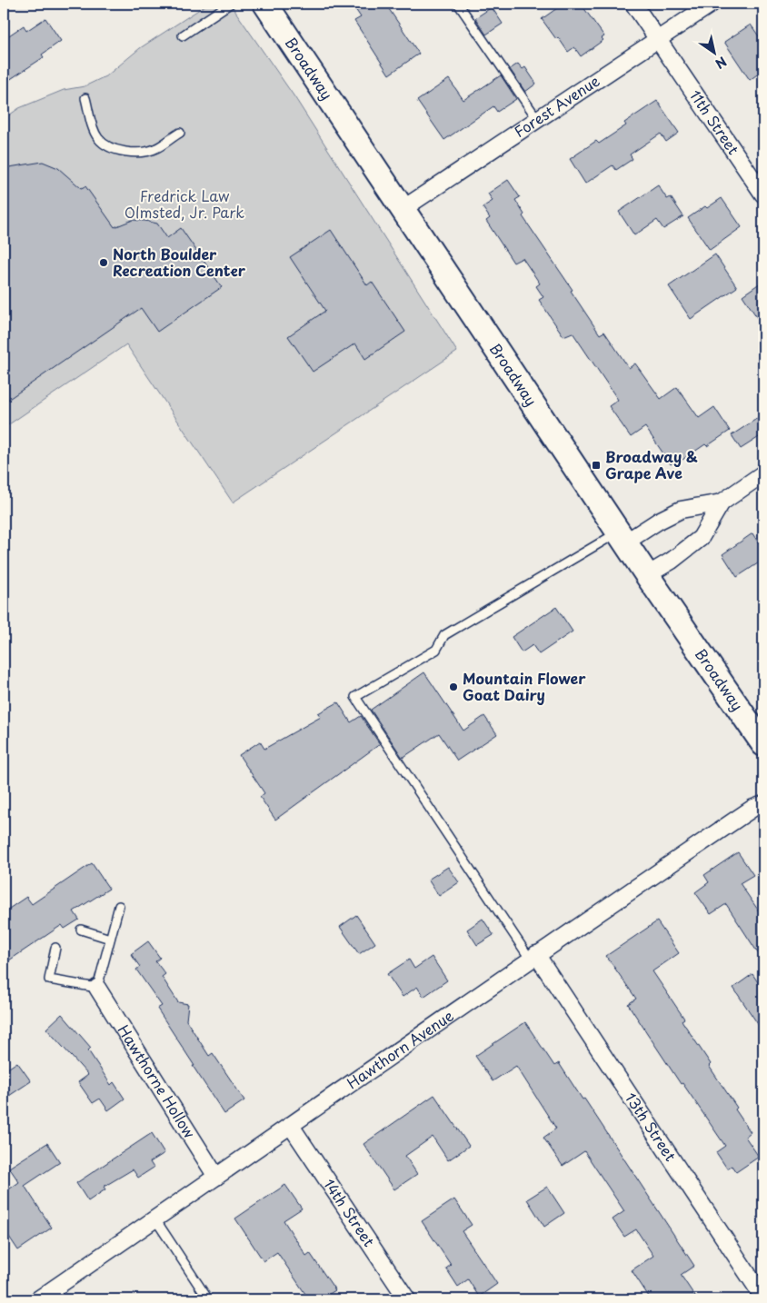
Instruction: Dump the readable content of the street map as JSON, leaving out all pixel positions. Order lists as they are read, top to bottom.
{
  "streets": {
    "main road": ["Broadway"],
    "street": [
      "Forest Avenue",
      "11th Street",
      "Hawthorn Avenue",
      "Hawthorne Hollow",
      "13th Street",
      "14th Street"
    ]
  },
  "crossings": [
    ["Broadway", "Forest Avenue"],
    ["Forest Avenue", "11th Street"],
    ["Hawthorn Avenue", "Hawthorne Hollow"],
    ["Hawthorn Avenue", "13th Street"],
    ["Hawthorn Avenue", "14th Street"]
  ],
  "parks": ["Fredrick Law Olmsted, Jr. Park"],
  "places": {
    "other": ["North Boulder Recreation Center", "Mountain Flower Goat Dairy"],
    "transit": ["Broadway & Grape Ave"]
  },
  "north": "bottom right"
}
